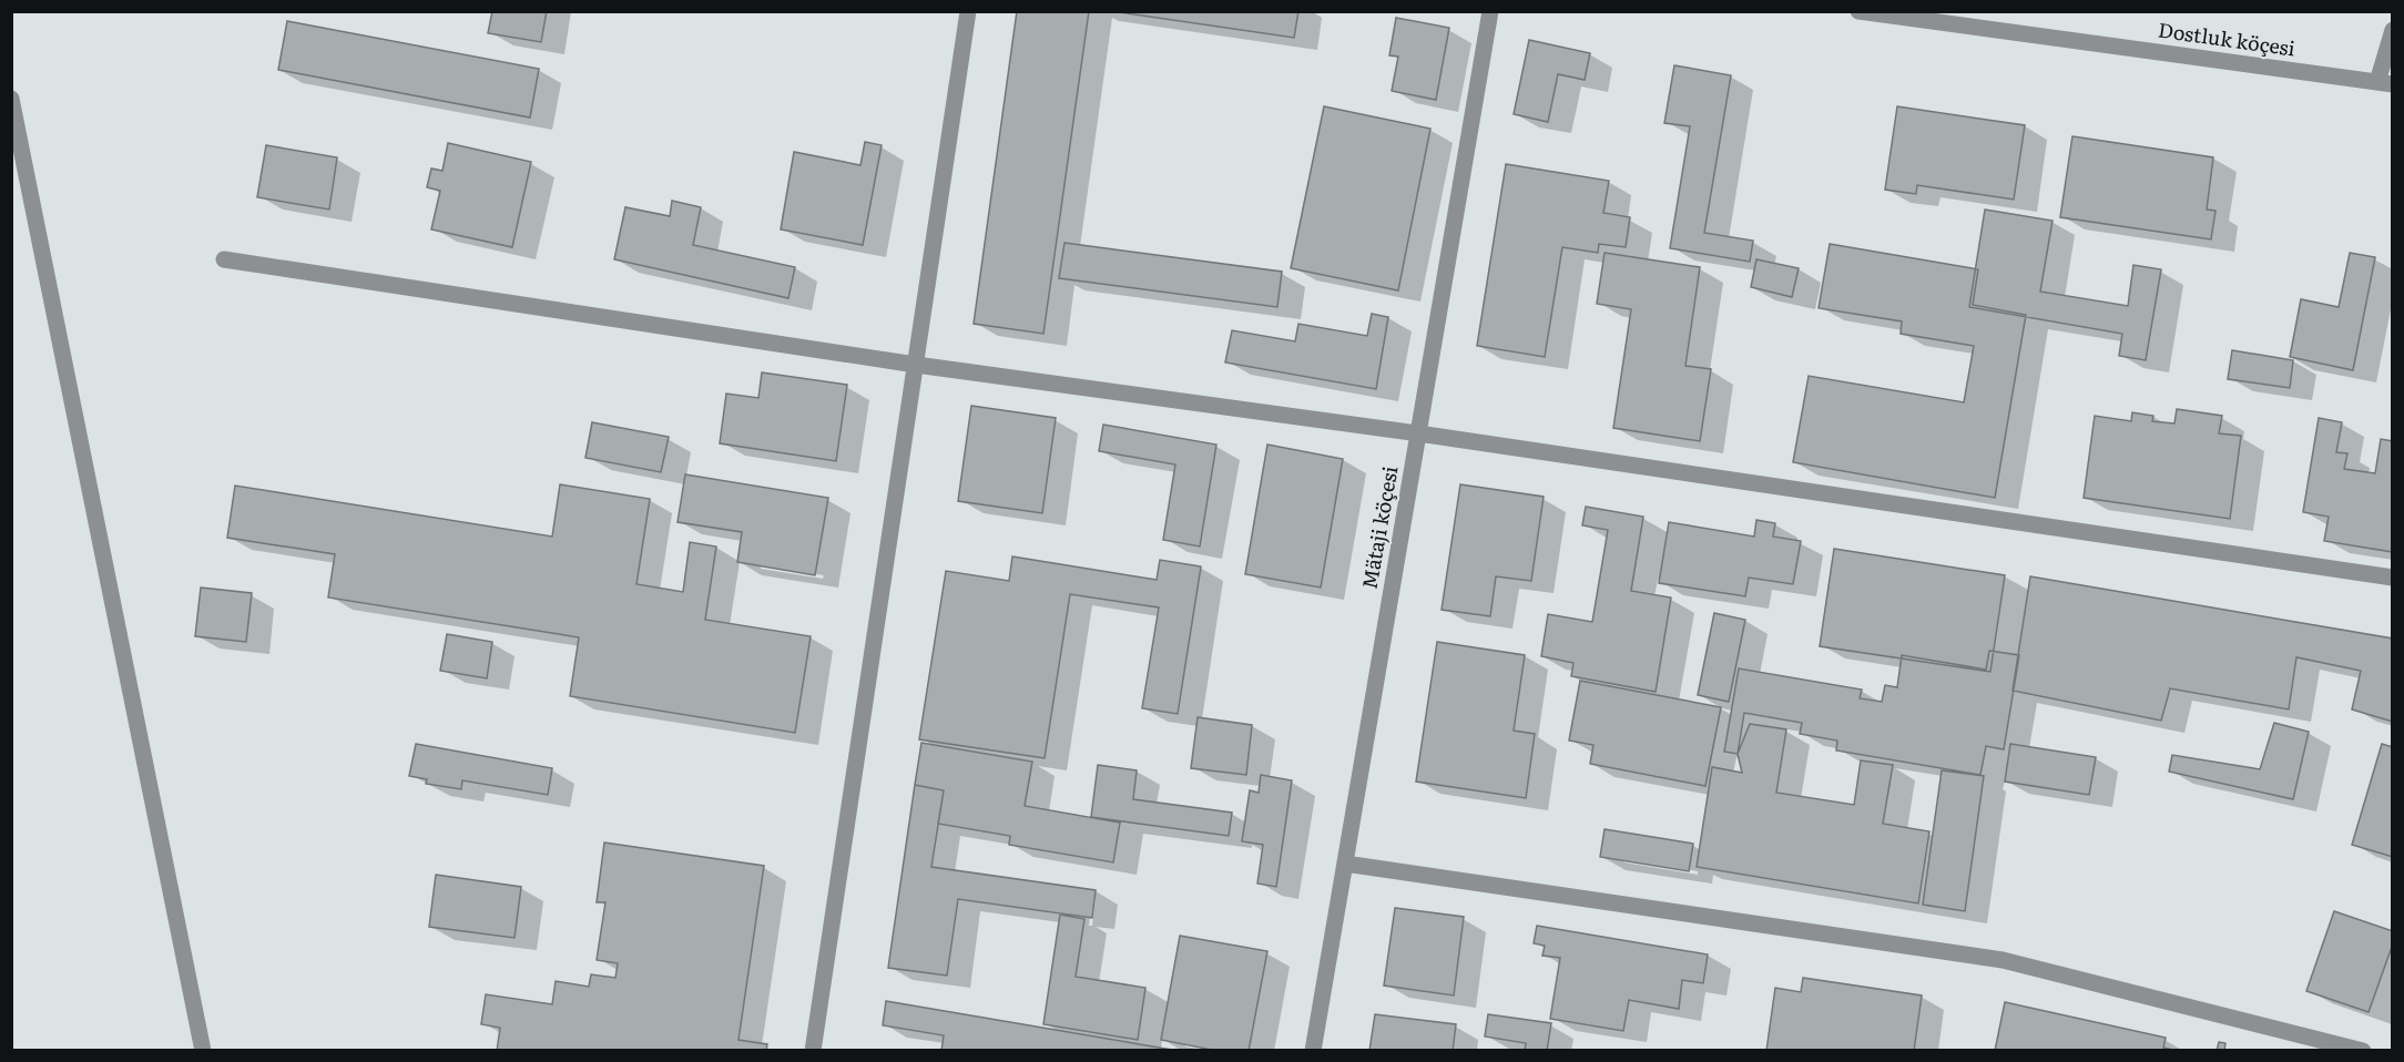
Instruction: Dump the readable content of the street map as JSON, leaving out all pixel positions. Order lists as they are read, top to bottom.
{
  "streets": {
    "street": ["Dostluk köçesi", "Mätaji köçesi"]
  }
}
